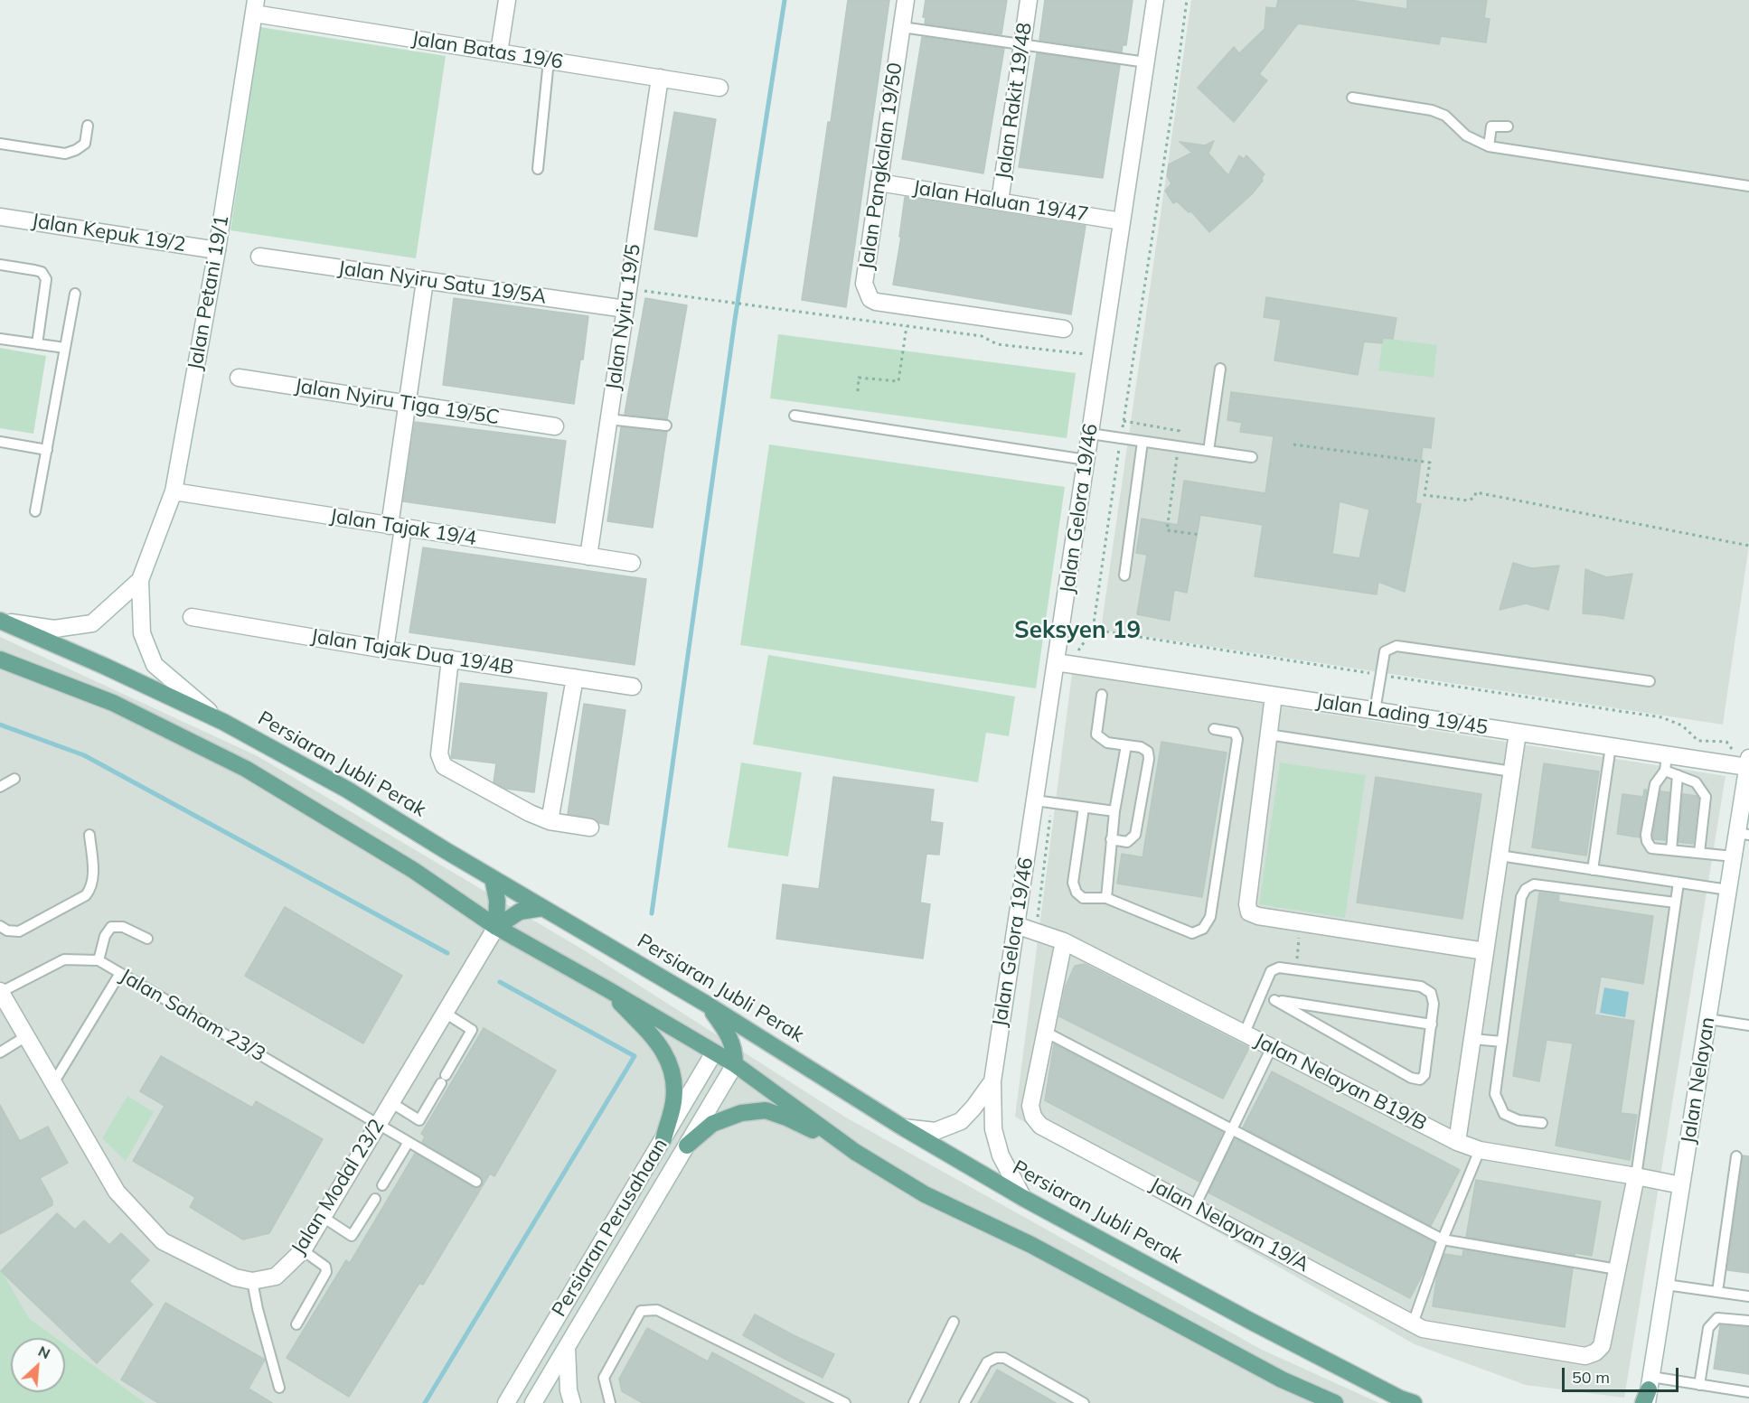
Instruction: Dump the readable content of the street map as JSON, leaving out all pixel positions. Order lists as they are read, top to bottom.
{
  "streets": {
    "main road": ["Persiaran Jubli Perak"],
    "street": [
      "Jalan Batas 19/6",
      "Jalan Rakit 19/48",
      "Jalan Pangkalan 19/50",
      "Jalan Haluan 19/47",
      "Jalan Kepuk 19/2",
      "Jalan Nyiru Satu 19/5A",
      "Jalan Petani 19/1",
      "Jalan Nyiru 19/5",
      "Jalan Nyiru Tiga 19/5C",
      "Jalan Gelora 19/46",
      "Jalan Tajak 19/4",
      "Jalan Tajak Dua 19/4B",
      "Jalan Lading 19/45",
      "Jalan Nelayan",
      "Jalan Nelayan B19/B",
      "Jalan Modal 23/2",
      "Jalan Nelayan 19/A",
      "Persiaran Perusahaan"
    ],
    "lane": ["Jalan Saham 23/3"]
  },
  "crossings": [
    ["Jalan Batas 19/6", "Jalan Petani 19/1"],
    ["Jalan Batas 19/6", "Jalan Nyiru 19/5"],
    ["Jalan Rakit 19/48", "Jalan Haluan 19/47"],
    ["Jalan Pangkalan 19/50", "Jalan Haluan 19/47"],
    ["Jalan Haluan 19/47", "Jalan Gelora 19/46"],
    ["Jalan Kepuk 19/2", "Jalan Petani 19/1"],
    ["Jalan Nyiru Satu 19/5A", "Jalan Nyiru 19/5"],
    ["Jalan Petani 19/1", "Jalan Tajak 19/4"],
    ["Jalan Petani 19/1", "Persiaran Jubli Perak"],
    ["Jalan Nyiru 19/5", "Jalan Tajak 19/4"],
    ["Jalan Gelora 19/46", "Jalan Lading 19/45"],
    ["Jalan Gelora 19/46", "Persiaran Jubli Perak"],
    ["Jalan Gelora 19/46", "Jalan Nelayan B19/B"],
    ["Jalan Lading 19/45", "Jalan Nelayan"],
    ["Jalan Saham 23/3", "Jalan Modal 23/2"],
    ["Jalan Nelayan", "Jalan Nelayan B19/B"],
    ["Jalan Nelayan B19/B", "Jalan Nelayan 19/A"]
  ],
  "districts": ["Seksyen 19"],
  "scale_bar": "50 m",
  "north": "top right"
}
